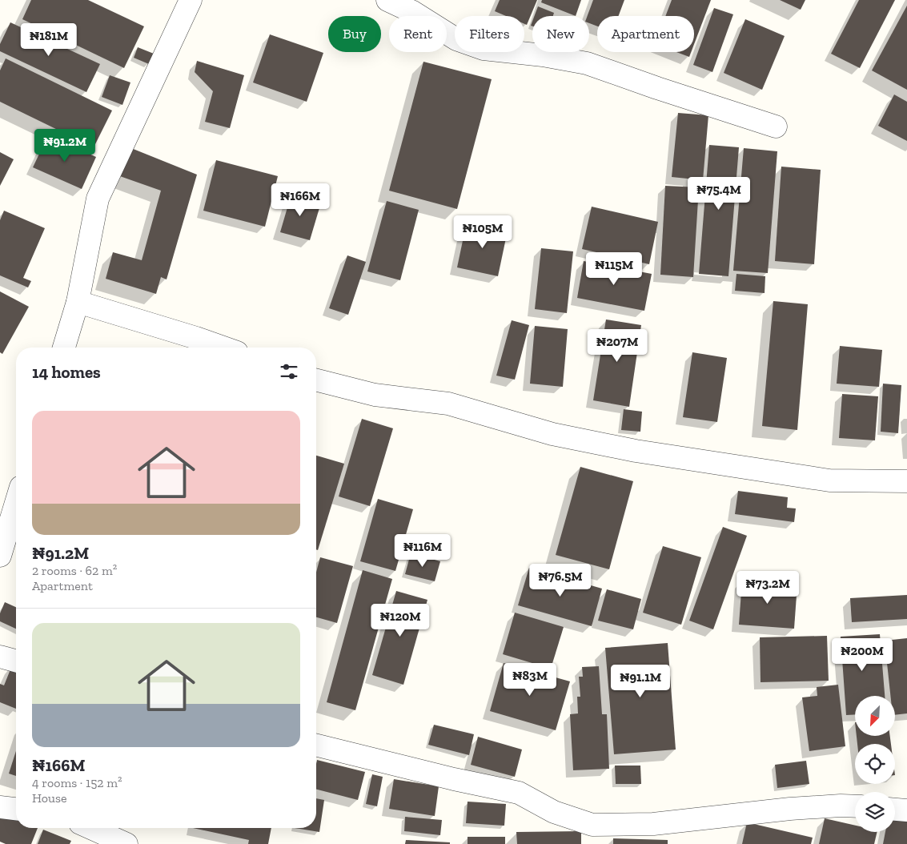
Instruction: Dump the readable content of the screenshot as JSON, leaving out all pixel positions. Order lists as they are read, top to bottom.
{
  "north": "bottom left",
  "page": {
    "chip": [
      "Buy",
      "Rent",
      "Filters",
      "New",
      "Apartment"
    ],
    "price": [
      "₦181M",
      "₦91.2M",
      "₦75.4M",
      "₦166M",
      "₦105M",
      "₦115M",
      "₦207M",
      "₦116M",
      "₦76.5M",
      "₦73.2M",
      "₦120M",
      "₦200M",
      "₦83M",
      "₦91.1M"
    ],
    "heading": "14 homes",
    "list": [
      {
        "name": "₦91.2M",
        "note": "2 rooms · 62 m² · Apartment"
      },
      {
        "name": "₦166M",
        "note": "4 rooms · 152 m² · House"
      }
    ]
  }
}
